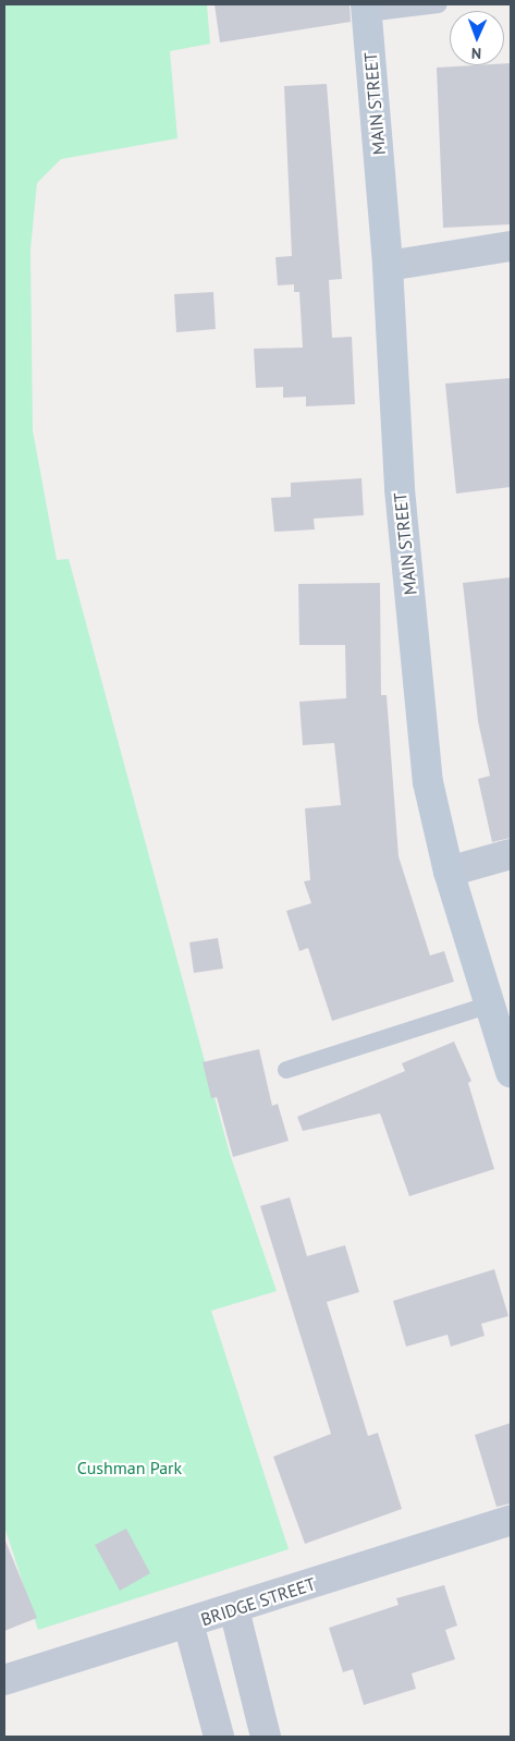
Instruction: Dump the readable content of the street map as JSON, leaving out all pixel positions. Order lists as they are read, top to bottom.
{
  "streets": {
    "main road": ["MAIN STREET"],
    "street": ["BRIDGE STREET"]
  },
  "parks": ["Cushman Park"],
  "north": "bottom"
}
